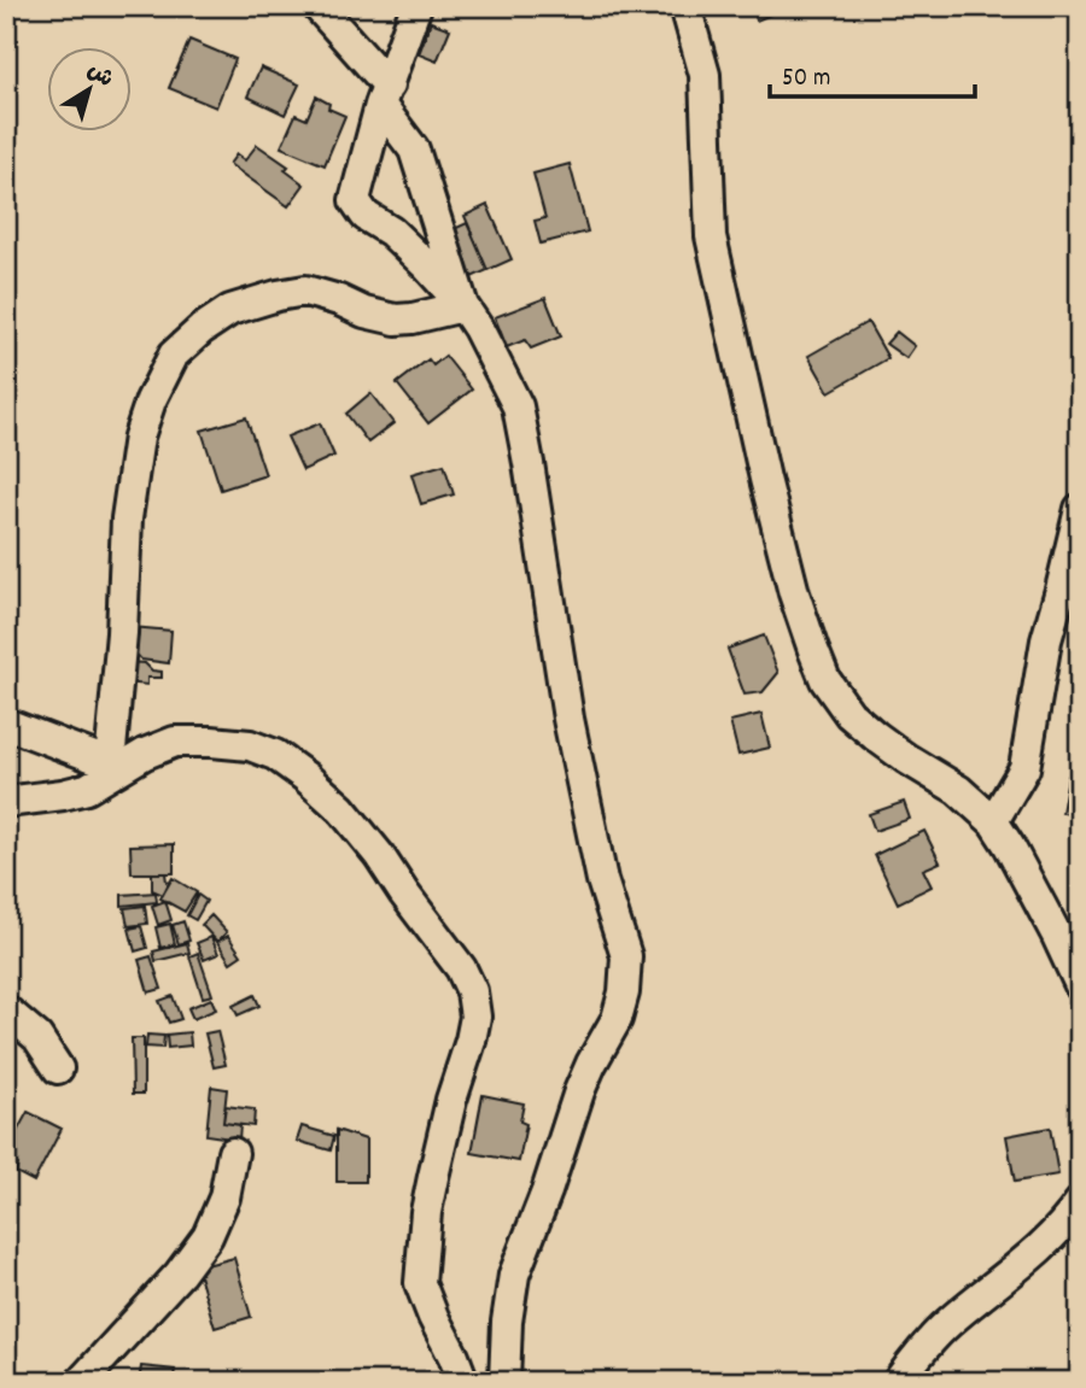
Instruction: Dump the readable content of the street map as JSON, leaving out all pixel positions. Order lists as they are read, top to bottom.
{
  "scale_bar": "50 m",
  "north": "top right"
}
